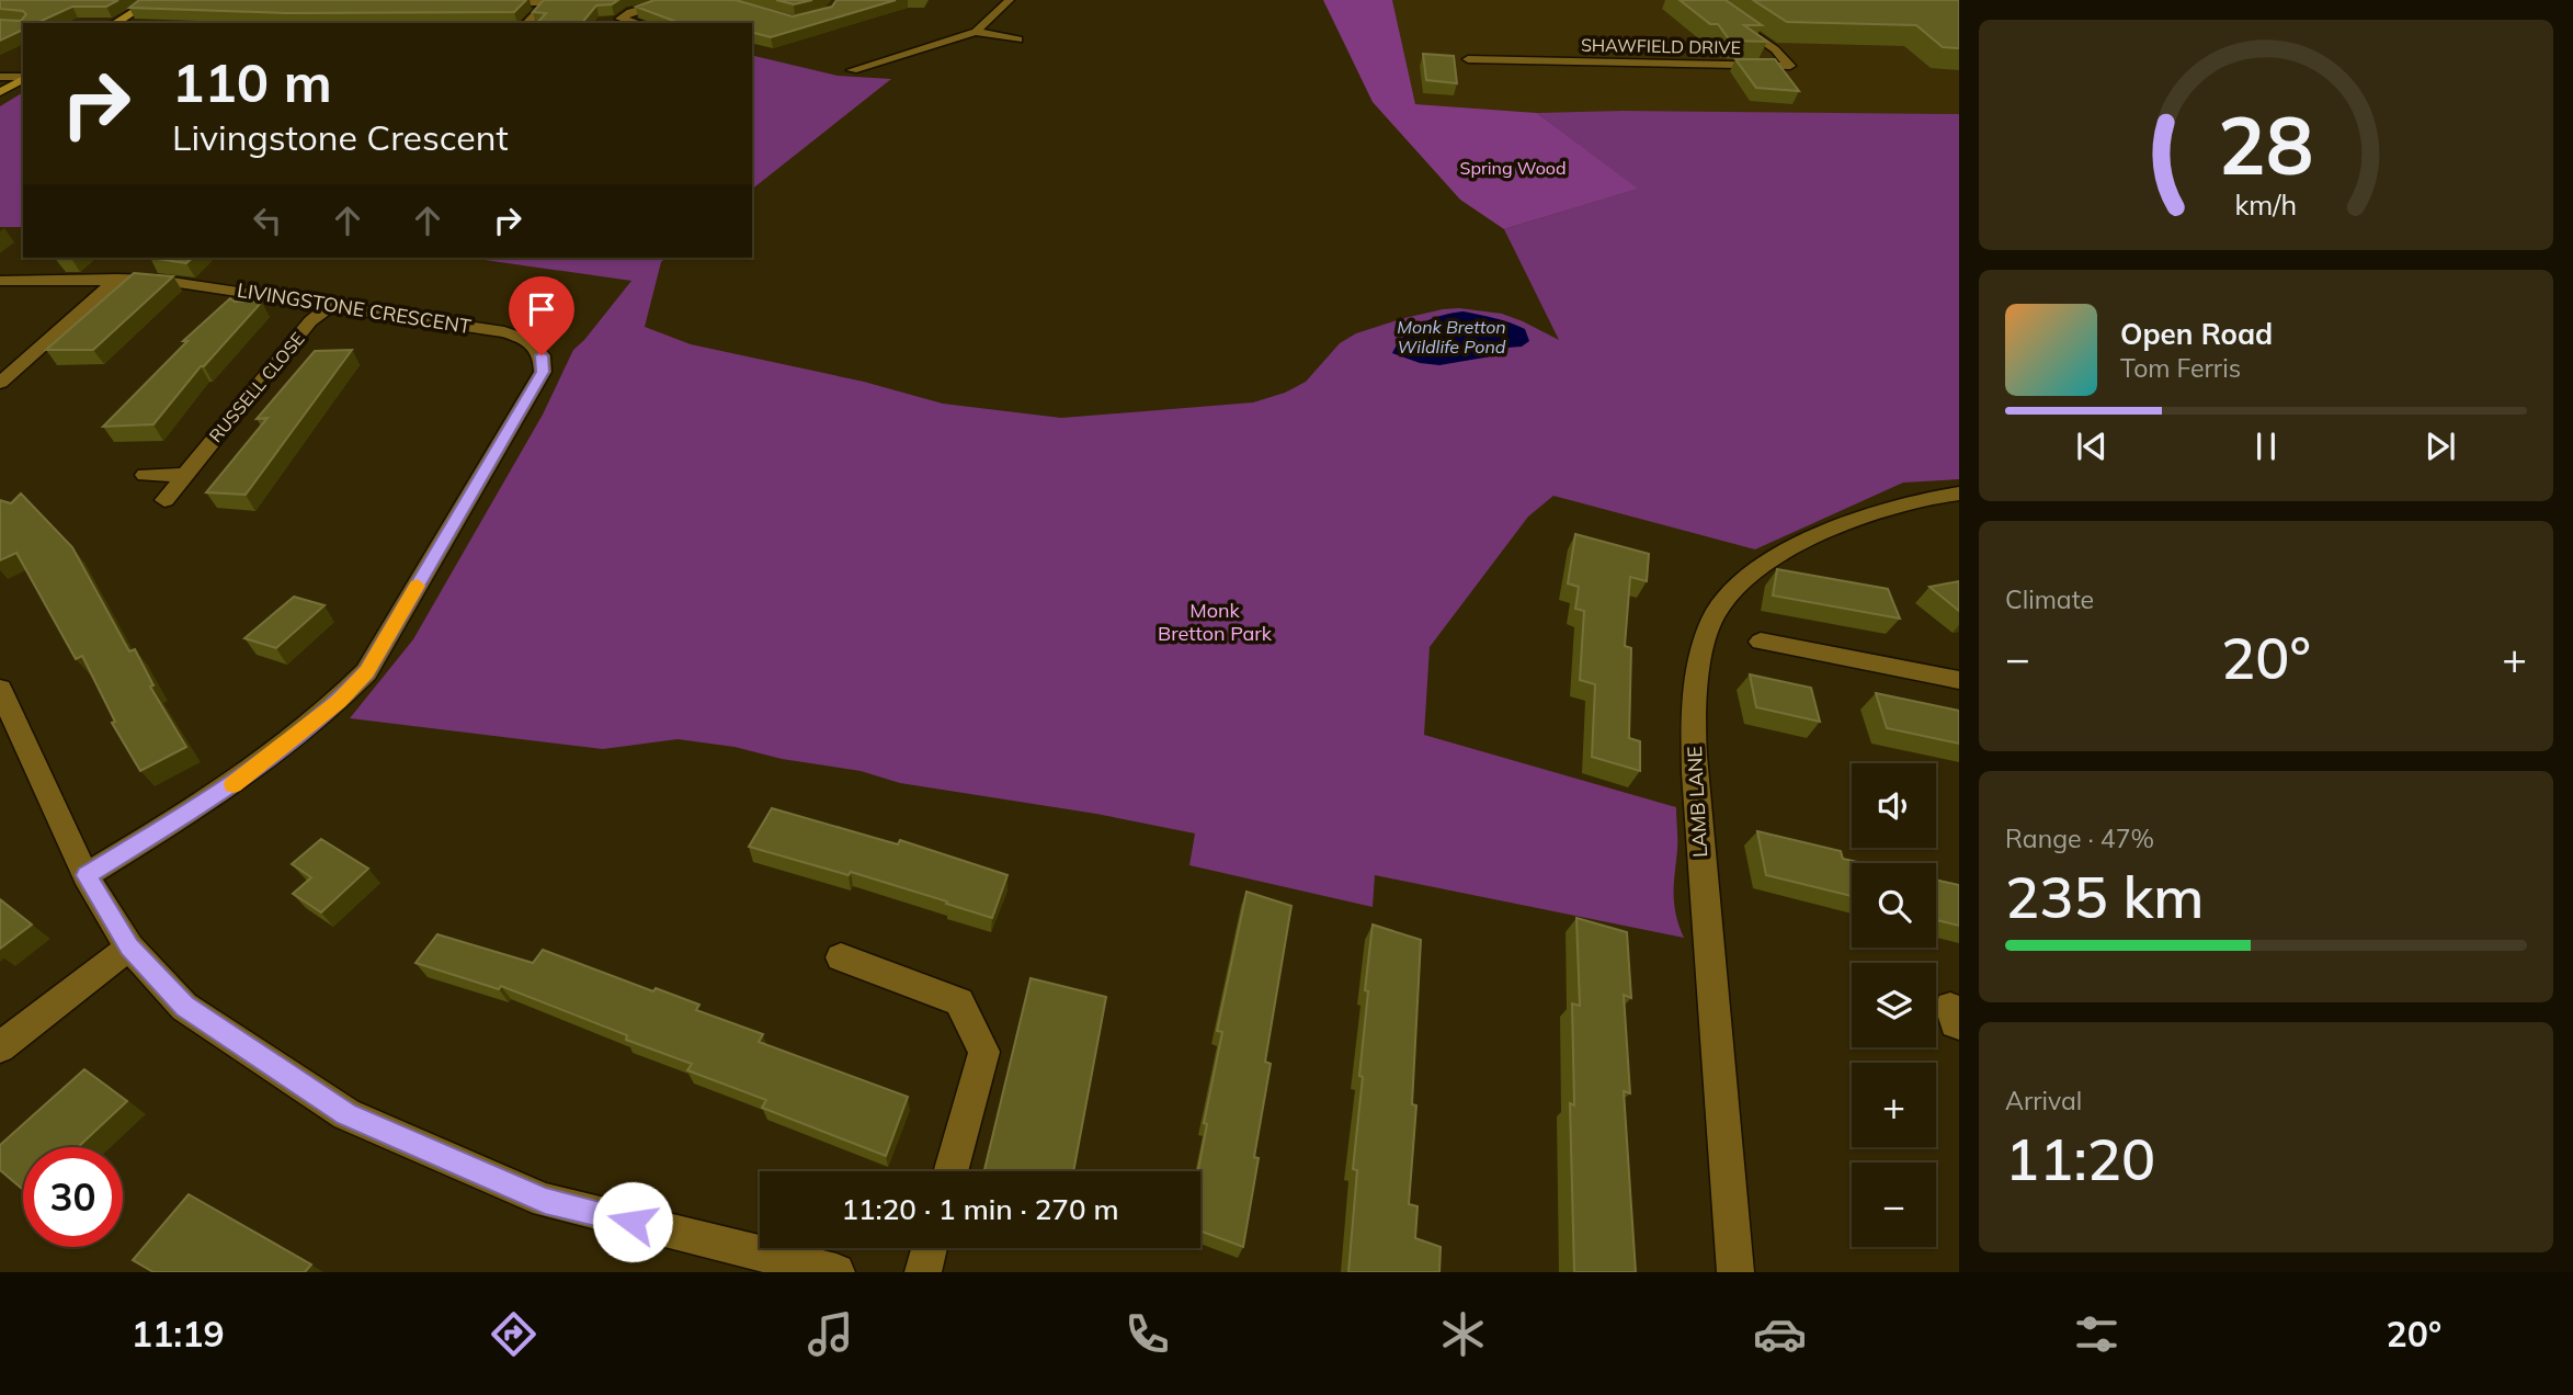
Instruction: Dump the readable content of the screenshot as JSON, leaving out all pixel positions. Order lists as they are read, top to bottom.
{
  "streets": {
    "street": [
      "SHAWFIELD DRIVE",
      "LIVINGSTONE CRESCENT",
      "RUSSELL CLOSE",
      "LAMB LANE"
    ]
  },
  "crossings": [
    ["LIVINGSTONE CRESCENT", "RUSSELL CLOSE"]
  ],
  "water": ["Monk Bretton Wildlife Pond"],
  "parks": ["Spring Wood", "Monk Bretton Park"],
  "page": {
    "turn": ["110 m", "Livingstone Crescent"],
    "song": ["Open Road", "Tom Ferris"],
    "tile": [
      "Climate",
      ["Range · 47%", "235 km"],
      ["Arrival", "11:20"]
    ],
    "heat": ["−", "20°", "+"],
    "map_buttons": ["+", "−"],
    "limit": "30",
    "trip": "11:20 · 1 min · 270 m",
    "tabs": ["11:19", "20°"],
    "gauge": ["28", "km/h"]
  }
}
